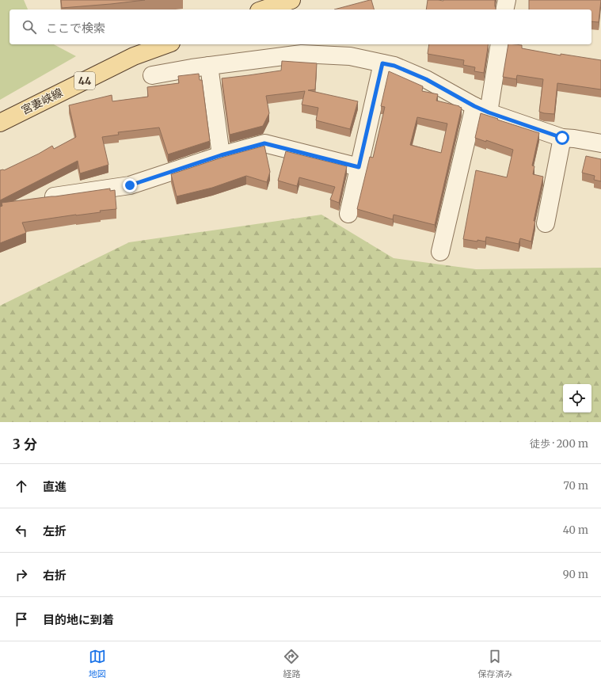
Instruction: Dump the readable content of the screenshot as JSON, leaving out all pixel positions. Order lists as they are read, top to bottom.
{
  "streets": {
    "main road": ["44", "宮妻峡線"]
  },
  "page": {
    "search": "ここで検索",
    "heading": ["3 分", "徒歩 · 200 m"],
    "list": [
      ["直進", "70 m"],
      ["左折", "40 m"],
      ["右折", "90 m"],
      "目的地に到着"
    ],
    "nav": ["地図", "経路", "保存済み"]
  }
}
